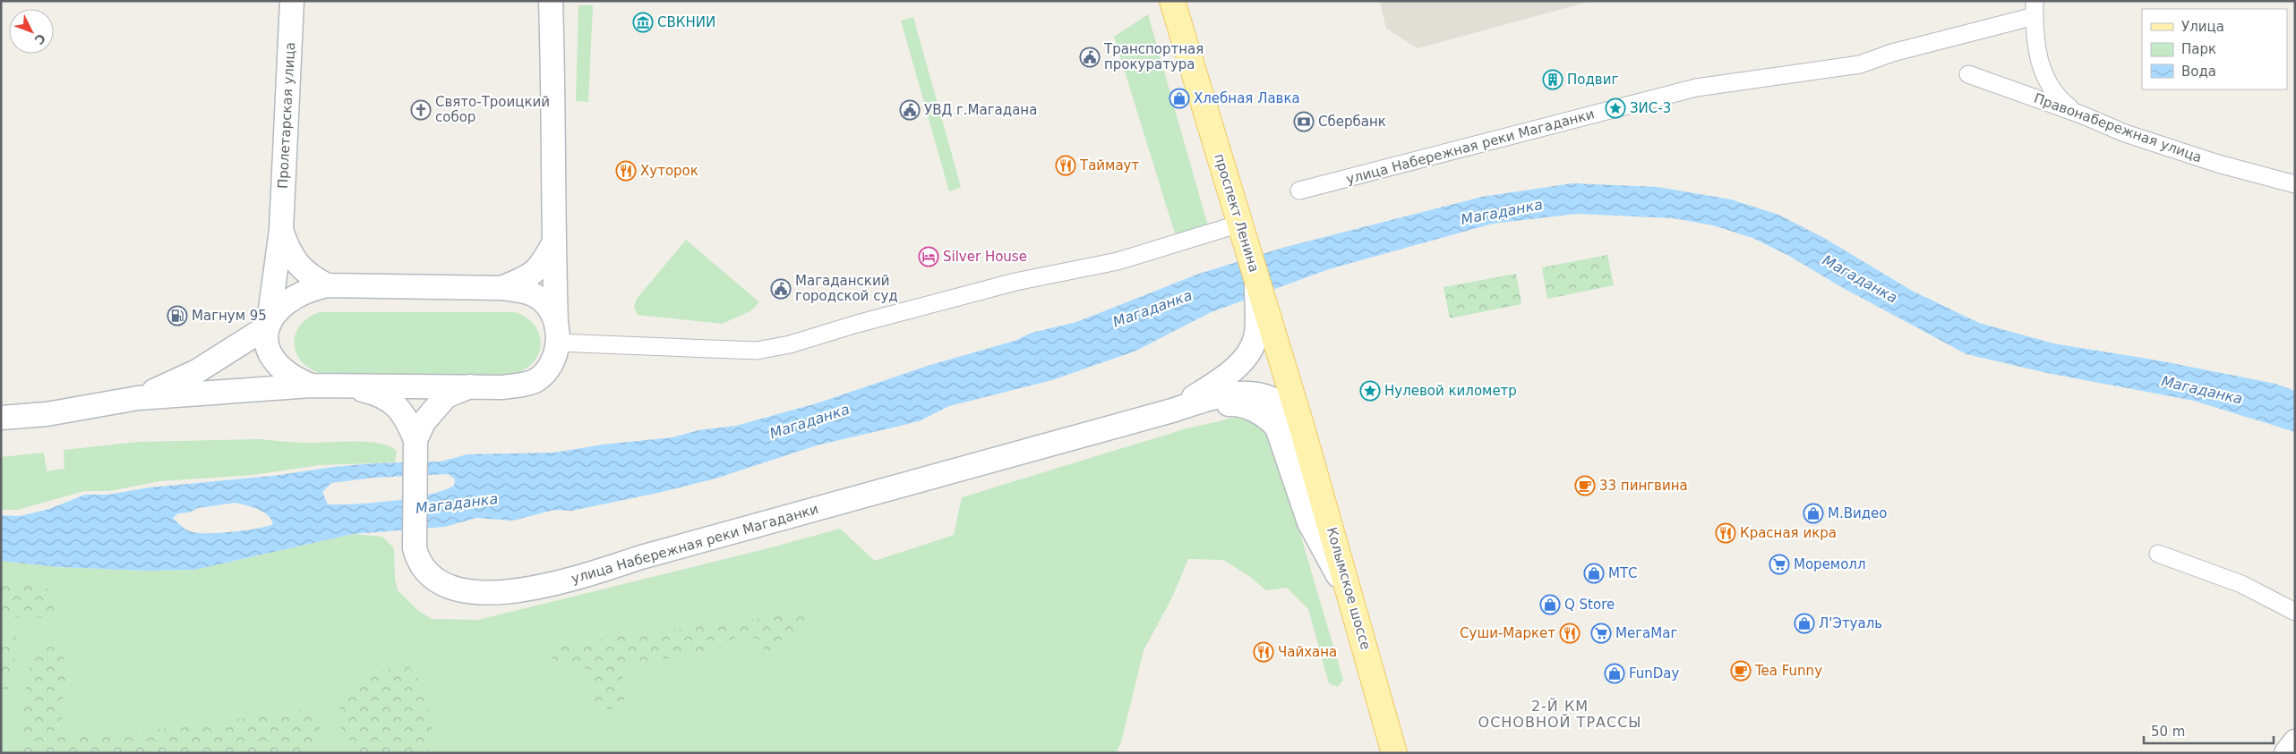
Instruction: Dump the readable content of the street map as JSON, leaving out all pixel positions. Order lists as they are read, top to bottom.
{
  "streets": {
    "main road": ["проспект Ленина", "Колымское шоссе"],
    "street": ["Пролетарская улица", "Правонабережная улица", "улица Набережная реки Магаданки"]
  },
  "crossings": [
    ["Пролетарская улица", "улица Набережная реки Магаданки"],
    ["проспект Ленина", "Колымское шоссе"]
  ],
  "districts": ["2-Й КМ ОСНОВНОЙ ТРАССЫ"],
  "water": ["Магаданка"],
  "places": {
    "museum": ["СВКНИИ"],
    "public building": ["Транспортная прокуратура", "УВД г.Магадана", "Магаданский городской суд"],
    "building": ["Подвиг"],
    "shop": [
      "Хлебная Лавка",
      "М.Видео",
      "МТС",
      "Q Store",
      "Л'Этуаль",
      "FunDay"
    ],
    "place": ["ЗИС-3", "Нулевой километр"],
    "church": ["Свято-Троицкий собор"],
    "bank": ["Сбербанк"],
    "restaurant": [
      "Таймаут",
      "Хуторок",
      "Красная икра",
      "Суши-Маркет",
      "Чайхана"
    ],
    "hotel": ["Silver House"],
    "fuel station": ["Магнум 95"],
    "cafe": ["33 пингвина", "Tea Funny"],
    "supermarket": ["Моремолл", "МегаМаг"]
  },
  "legend": ["Улица", "Парк", "Вода"],
  "scale_bar": "50 m",
  "north": "bottom right"
}
